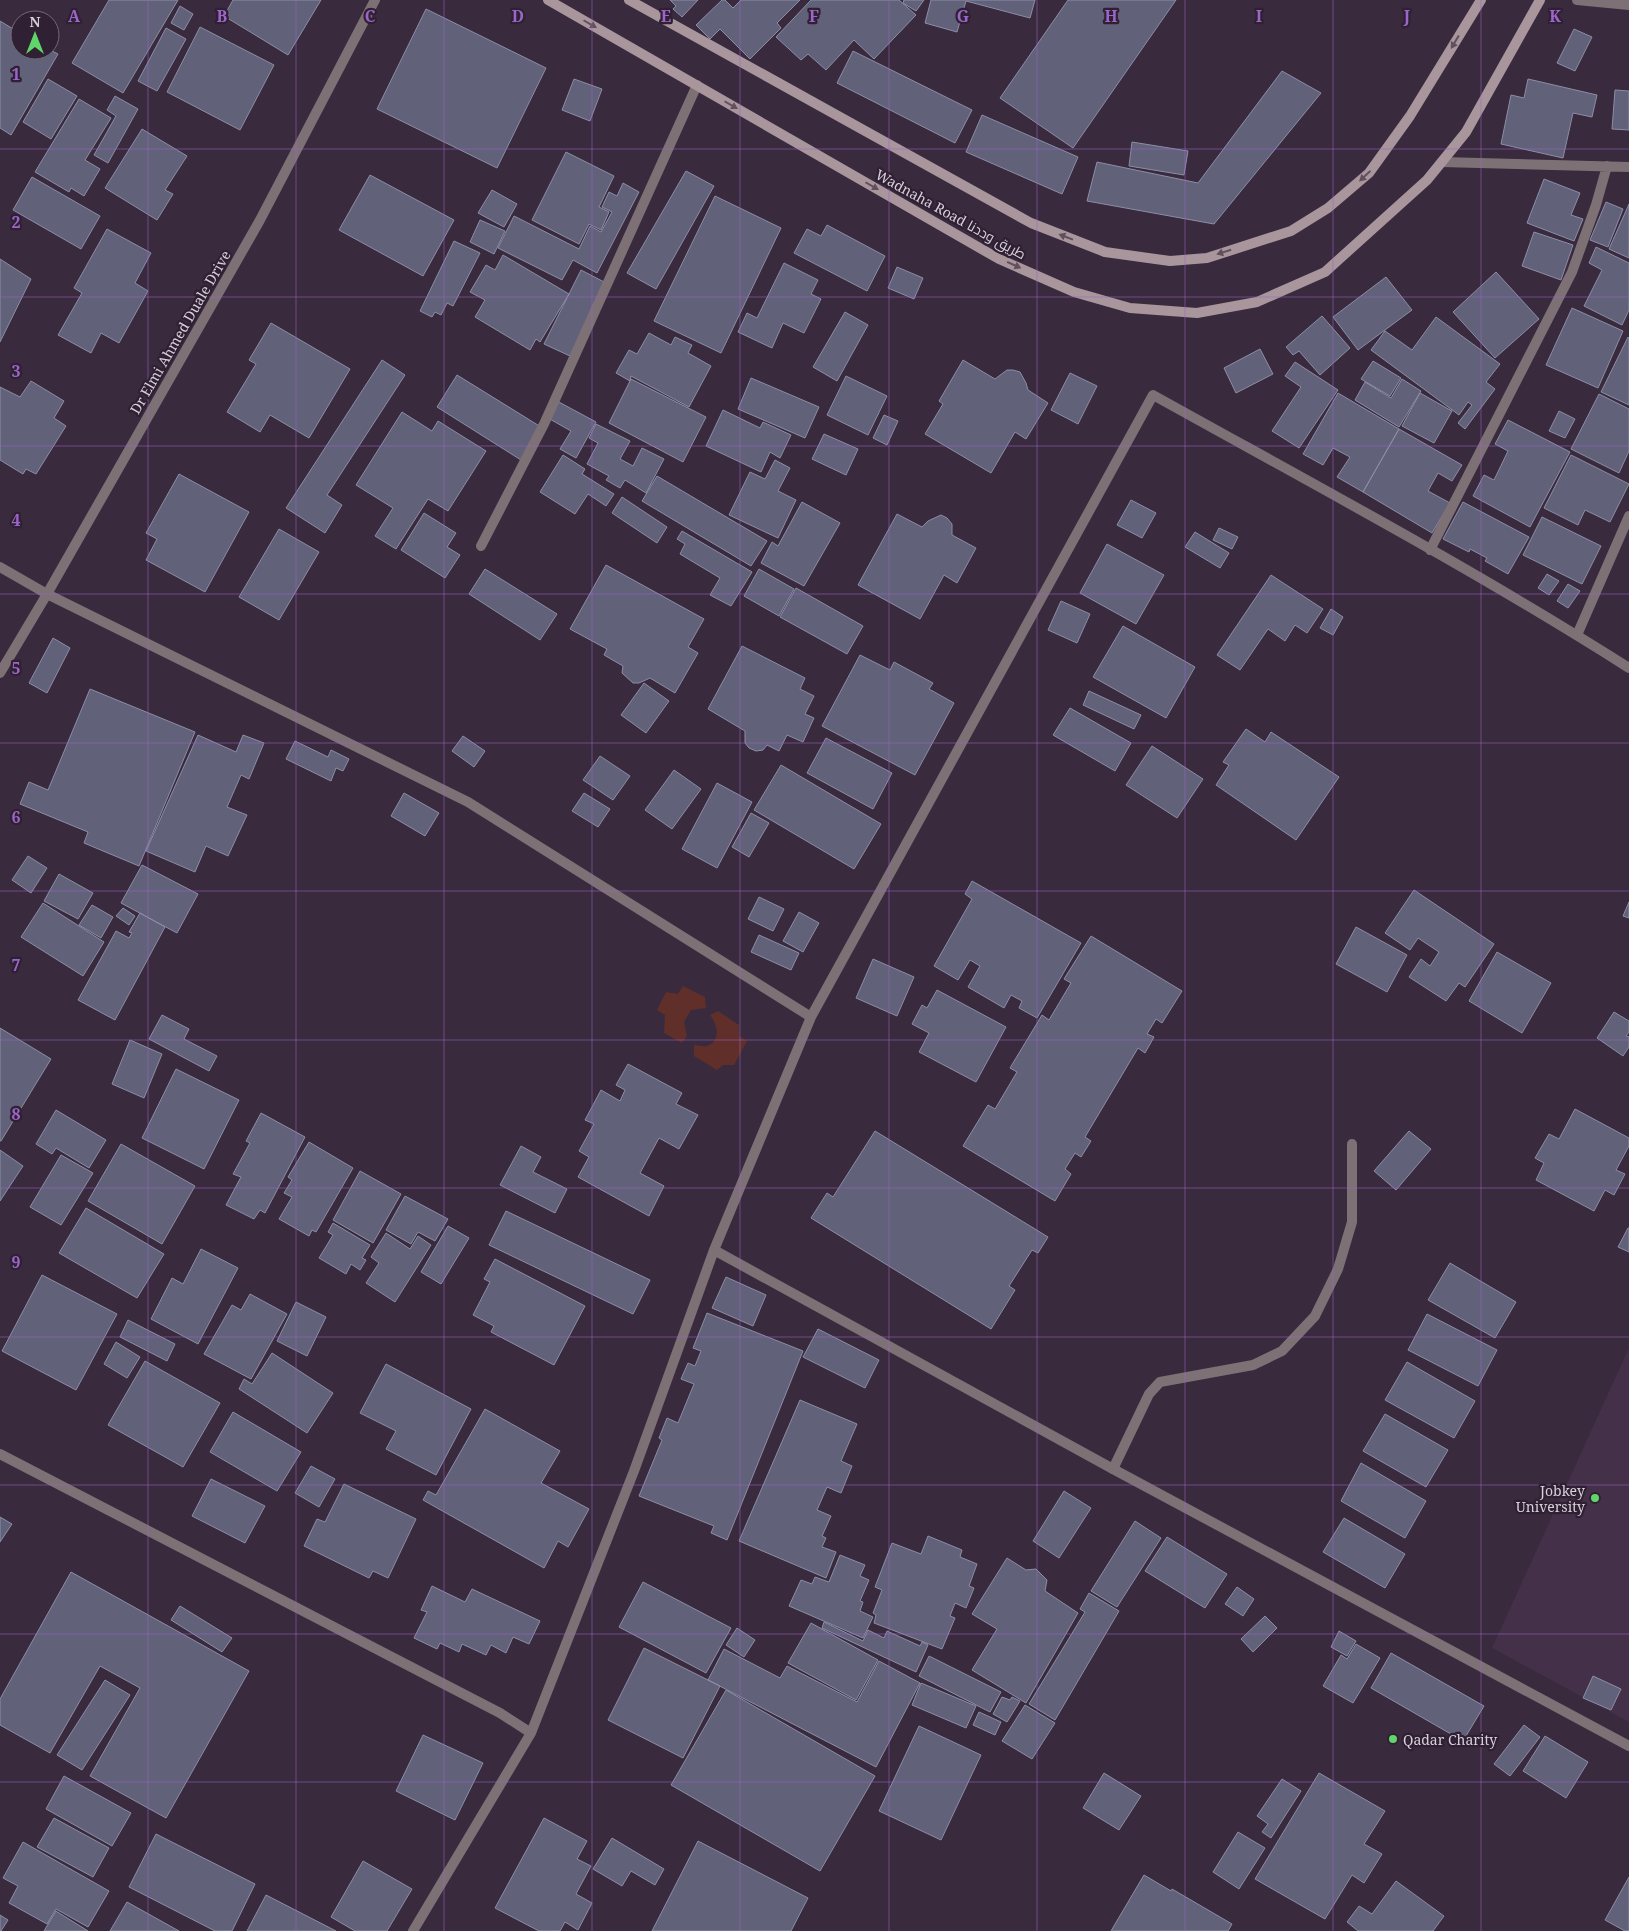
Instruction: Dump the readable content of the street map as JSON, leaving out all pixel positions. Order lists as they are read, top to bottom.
{
  "streets": {
    "main road": ["Wadnaha Road طريق وددنا"],
    "street": ["Dr Elmi Ahmed Duale Drive"]
  },
  "one_way": ["Wadnaha Road طريق وددنا"],
  "places": ["Jobkey University", "Qadar Charity"],
  "north": "top",
  "grid": {
    "columns": [
      "A",
      "B",
      "C",
      "D",
      "E",
      "F",
      "G",
      "H",
      "I",
      "J",
      "K"
    ],
    "rows": [
      "1",
      "2",
      "3",
      "4",
      "5",
      "6",
      "7",
      "8",
      "9"
    ]
  }
}
